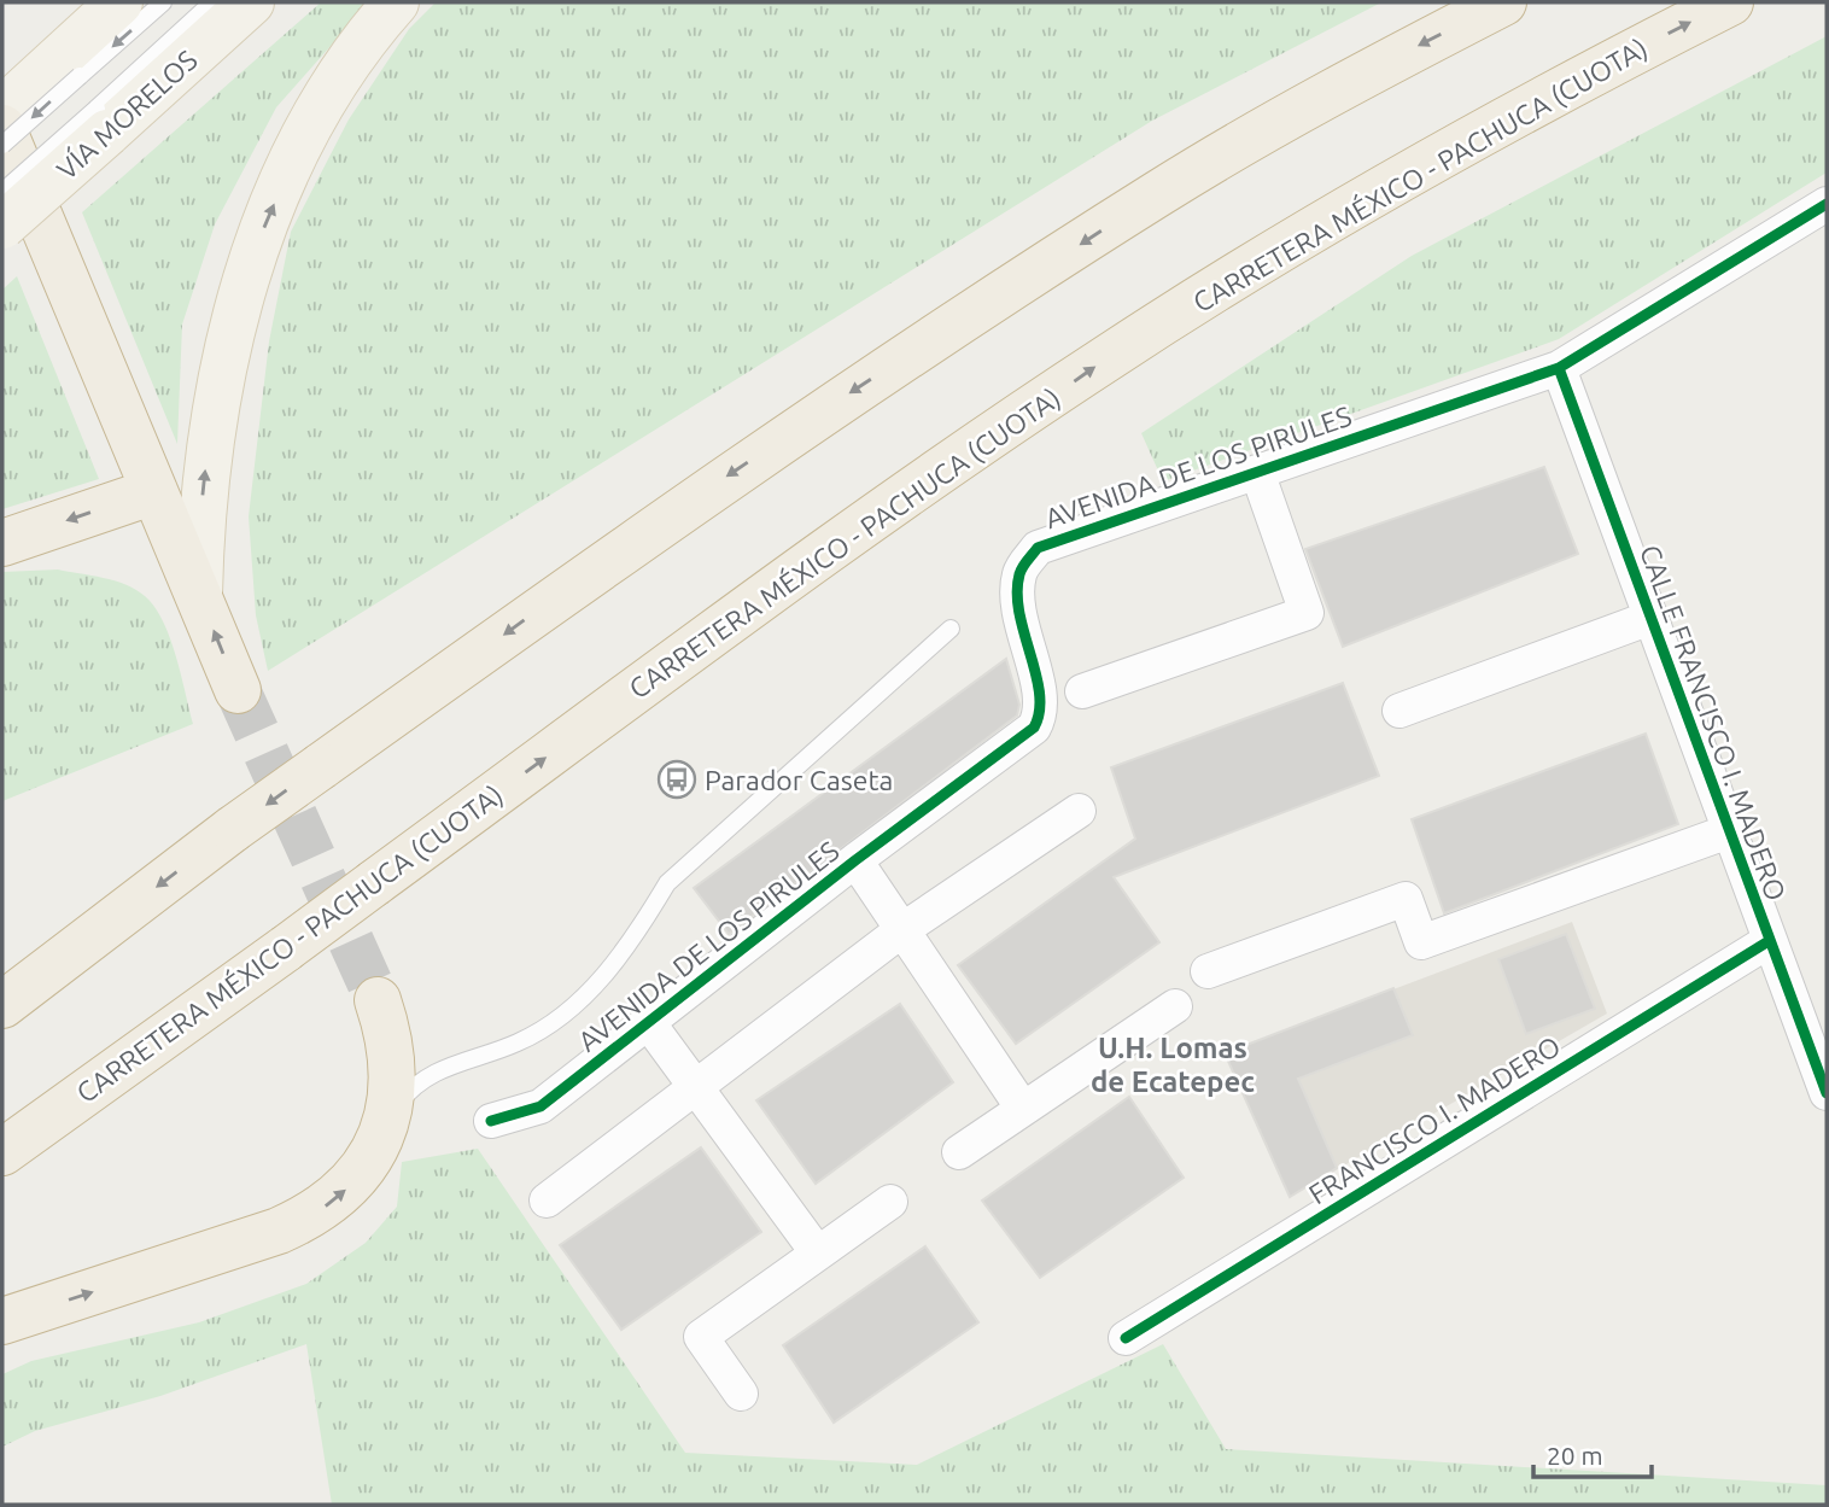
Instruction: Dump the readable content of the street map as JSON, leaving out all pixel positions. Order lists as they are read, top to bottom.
{
  "streets": {
    "highway": ["CARRETERA MÉXICO - PACHUCA (CUOTA)"],
    "main road": ["VÍA MORELOS"],
    "street": ["AVENIDA DE LOS PIRULES", "CALLE FRANCISCO I. MADERO", "FRANCISCO I. MADERO"]
  },
  "crossings": [
    ["AVENIDA DE LOS PIRULES", "CALLE FRANCISCO I. MADERO"],
    ["CALLE FRANCISCO I. MADERO", "FRANCISCO I. MADERO"]
  ],
  "districts": ["U.H. Lomas de Ecatepec"],
  "places": {
    "bus stop": ["Parador Caseta"]
  },
  "scale_bar": "20 m"
}
